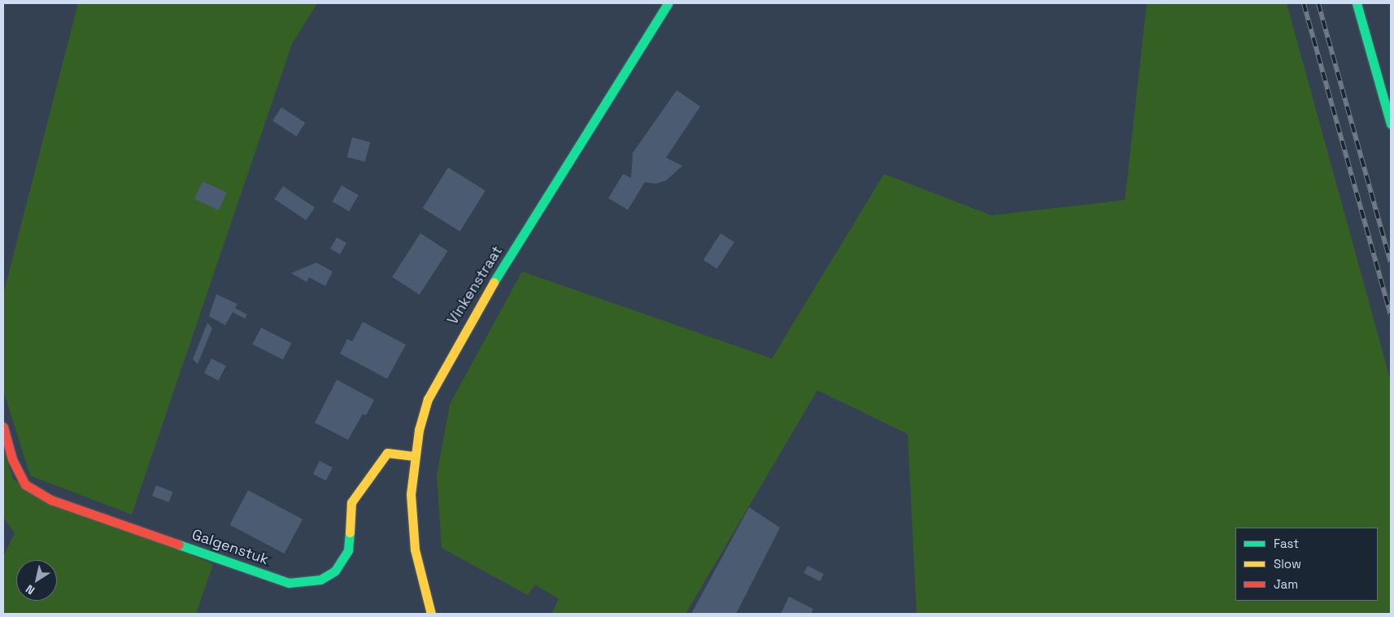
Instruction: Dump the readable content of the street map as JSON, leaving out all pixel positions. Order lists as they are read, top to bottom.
{
  "streets": {
    "street": ["Vinkenstraat", "Galgenstuk"]
  },
  "crossings": [
    ["Vinkenstraat", "Galgenstuk"]
  ],
  "legend": ["Fast", "Slow", "Jam"],
  "north": "bottom left"
}
